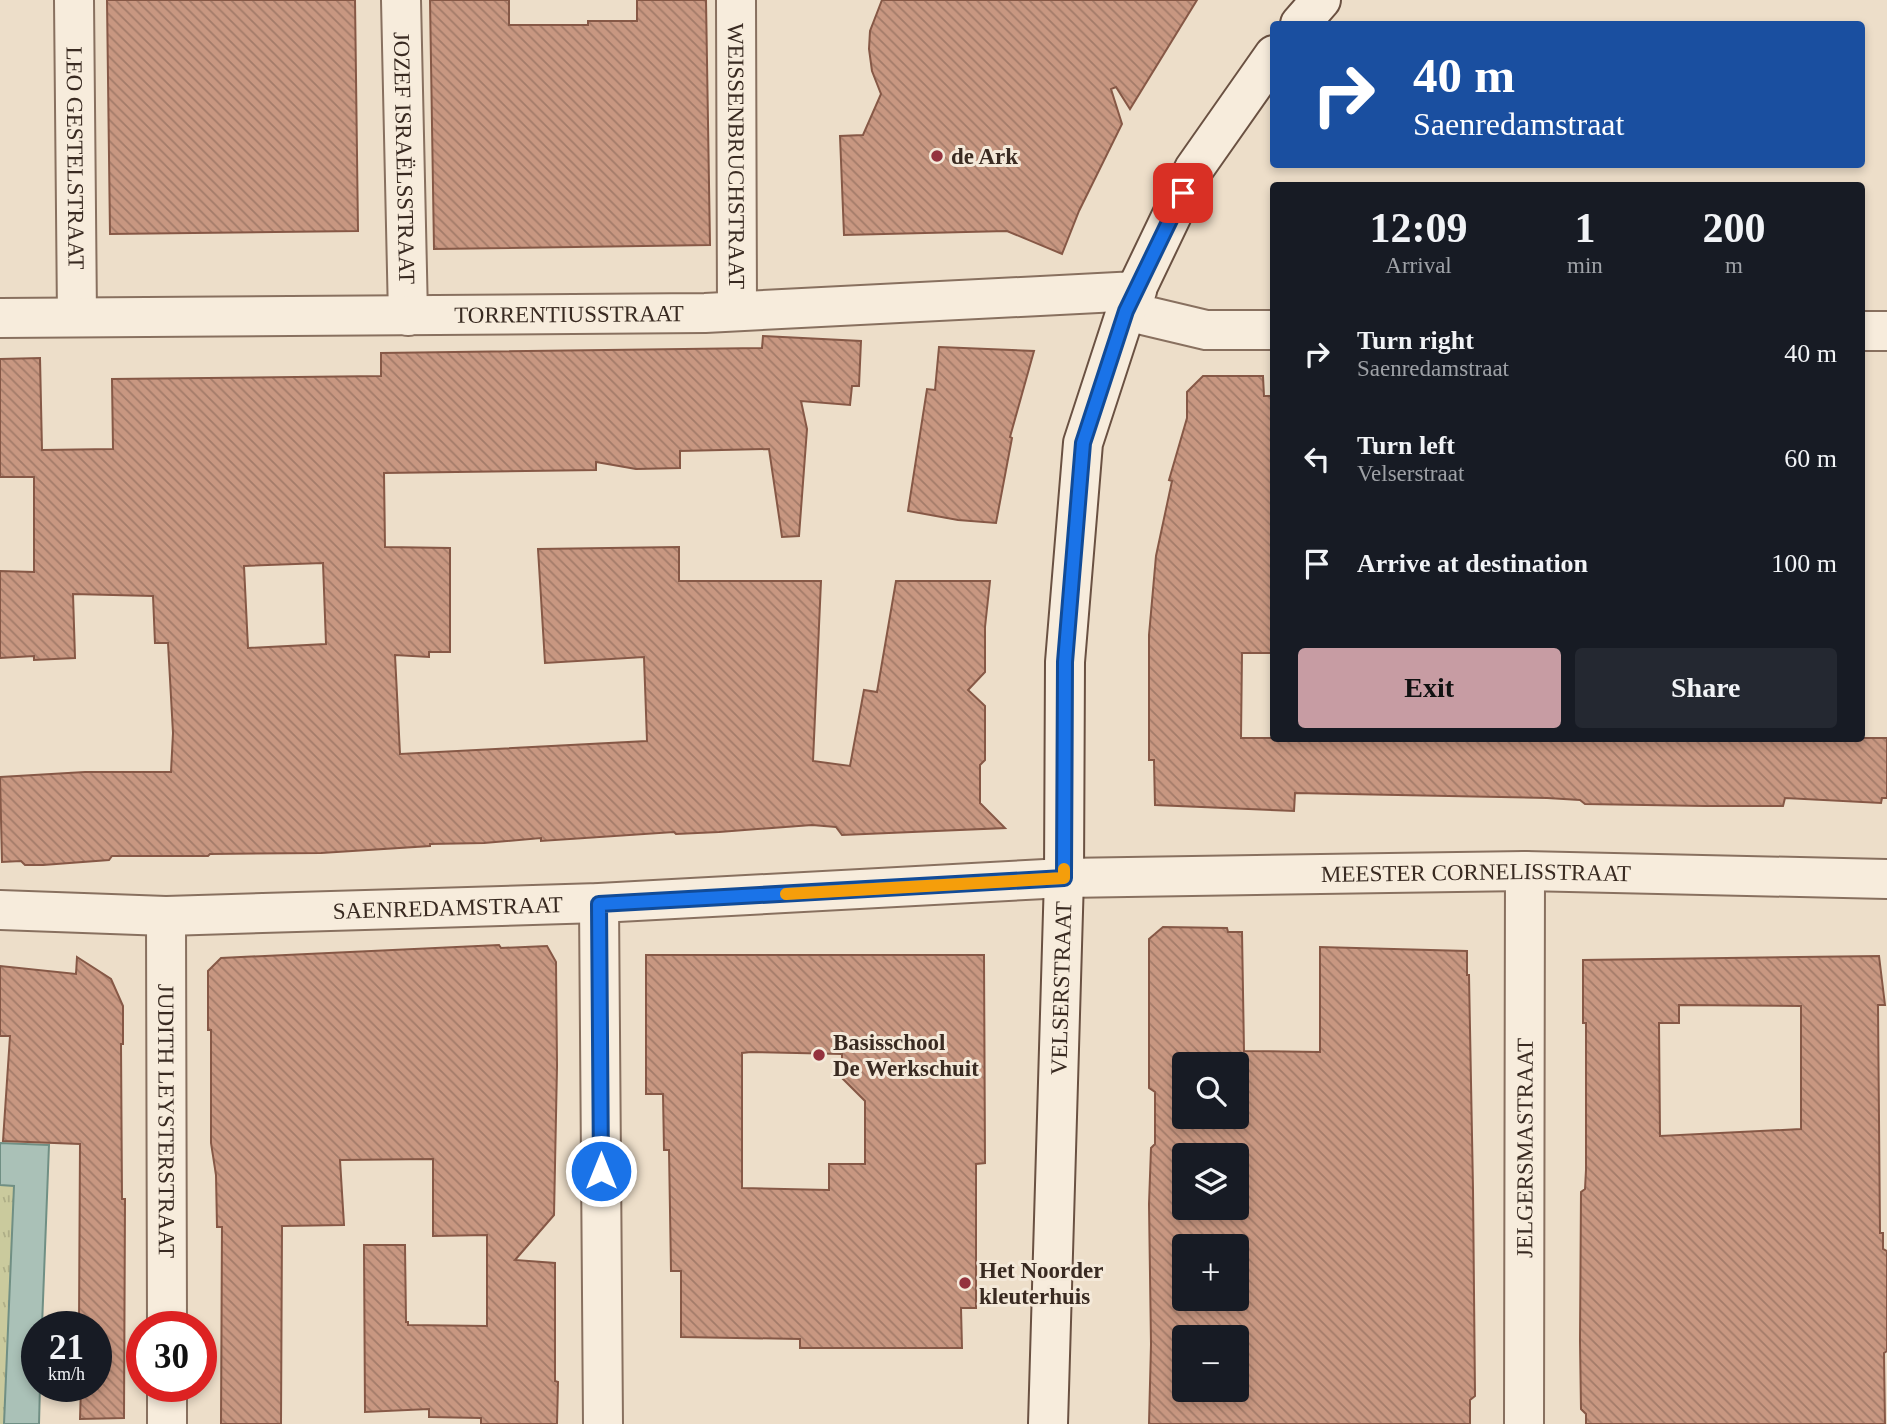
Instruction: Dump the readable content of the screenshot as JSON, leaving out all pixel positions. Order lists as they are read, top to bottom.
{
  "streets": {
    "street": [
      "WEISSENBRUCHSTRAAT",
      "LEO GESTELSTRAAT",
      "JOZEF ISRAËLSSTRAAT",
      "TORRENTIUSSTRAAT",
      "MEESTER CORNELISSTRAAT",
      "SAENREDAMSTRAAT",
      "VELSERSTRAAT",
      "JUDITH LEYSTERSTRAAT",
      "JELGERSMASTRAAT"
    ]
  },
  "crossings": [
    ["WEISSENBRUCHSTRAAT", "TORRENTIUSSTRAAT"],
    ["LEO GESTELSTRAAT", "TORRENTIUSSTRAAT"],
    ["JOZEF ISRAËLSSTRAAT", "TORRENTIUSSTRAAT"],
    ["TORRENTIUSSTRAAT", "VELSERSTRAAT"],
    ["MEESTER CORNELISSTRAAT", "SAENREDAMSTRAAT"],
    ["MEESTER CORNELISSTRAAT", "VELSERSTRAAT"],
    ["MEESTER CORNELISSTRAAT", "JELGERSMASTRAAT"],
    ["SAENREDAMSTRAAT", "VELSERSTRAAT"],
    ["SAENREDAMSTRAAT", "JUDITH LEYSTERSTRAAT"]
  ],
  "places": ["de Ark", "Basisschool De Werkschuit", "Het Noorder kleuterhuis"],
  "page": {
    "turn": ["40 m", "Saenredamstraat"],
    "eta": [
      "12:09",
      "Arrival",
      "1",
      "min",
      "200",
      "m"
    ],
    "list": [
      {
        "name": "Turn right",
        "note": "Saenredamstraat",
        "value": "40 m"
      },
      {
        "name": "Turn left",
        "note": "Velserstraat",
        "value": "60 m"
      },
      {
        "name": "Arrive at destination",
        "value": "100 m"
      }
    ],
    "buttons": ["Exit", "Share"],
    "map_buttons": ["+", "−"],
    "speed": "21 km/h",
    "limit": "30"
  }
}
